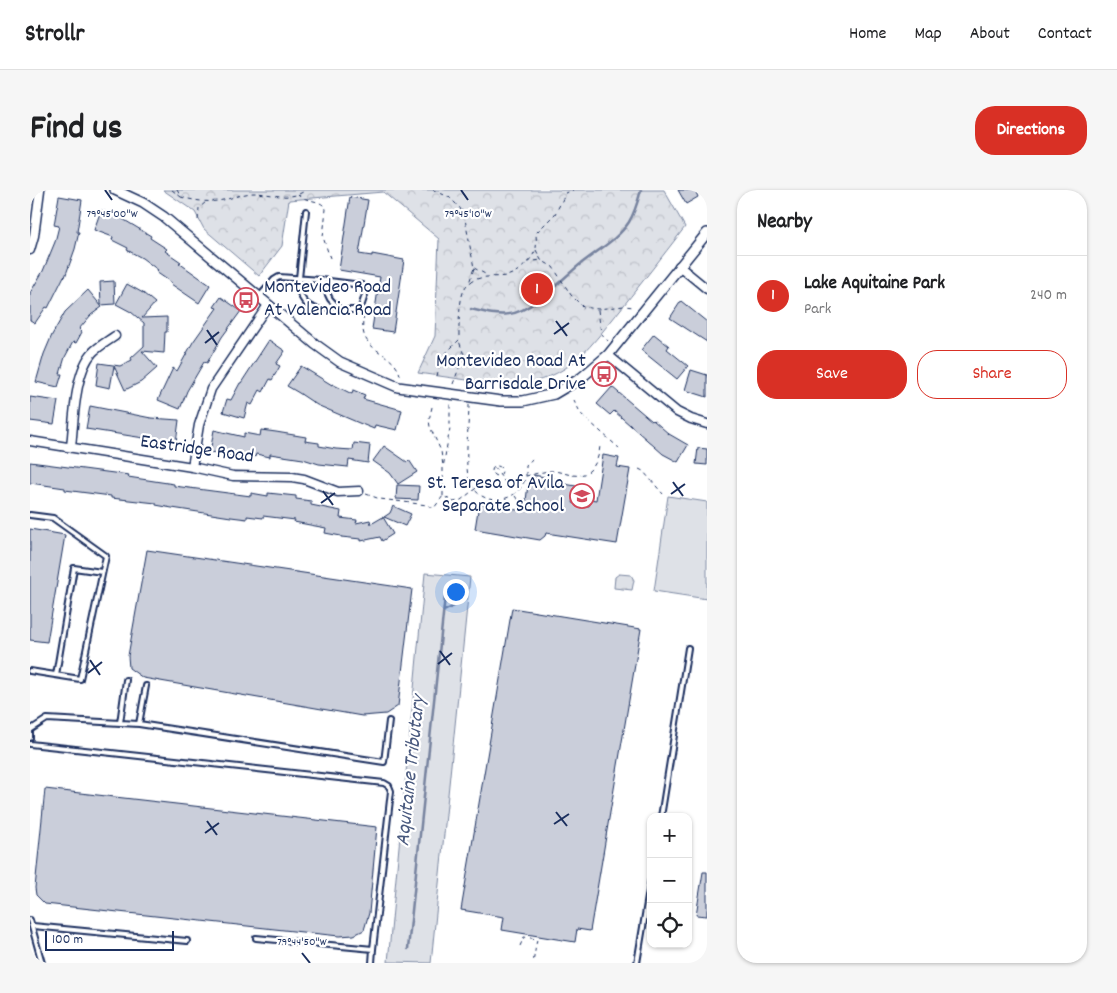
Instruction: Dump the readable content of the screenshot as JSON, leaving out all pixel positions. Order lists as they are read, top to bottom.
{
  "streets": {
    "street": ["Eastridge Road"]
  },
  "water": ["Aquitaine Tributary"],
  "places": {
    "bus stop": ["Montevideo Road At Valencia Road", "Montevideo Road At Barrisdale Drive"],
    "school or university": ["St. Teresa of Avila Separate School"]
  },
  "scale_bar": "100 m",
  "page": {
    "header": "Strollr",
    "nav": [
      "Home",
      "Map",
      "About",
      "Contact"
    ],
    "title": "Find us",
    "buttons": [
      "Directions",
      ["Save", "Share"]
    ],
    "heading": "Nearby",
    "list": [
      {
        "mark": "1",
        "name": "Lake Aquitaine Park",
        "note": "Park",
        "value": "240 m"
      }
    ],
    "pins": "1",
    "map_buttons": ["+", "−"],
    "scale": "100 m"
  },
  "coordinates": ["79°45'00\"W", "79°45'10\"W", "79°44'50\"W"]
}
